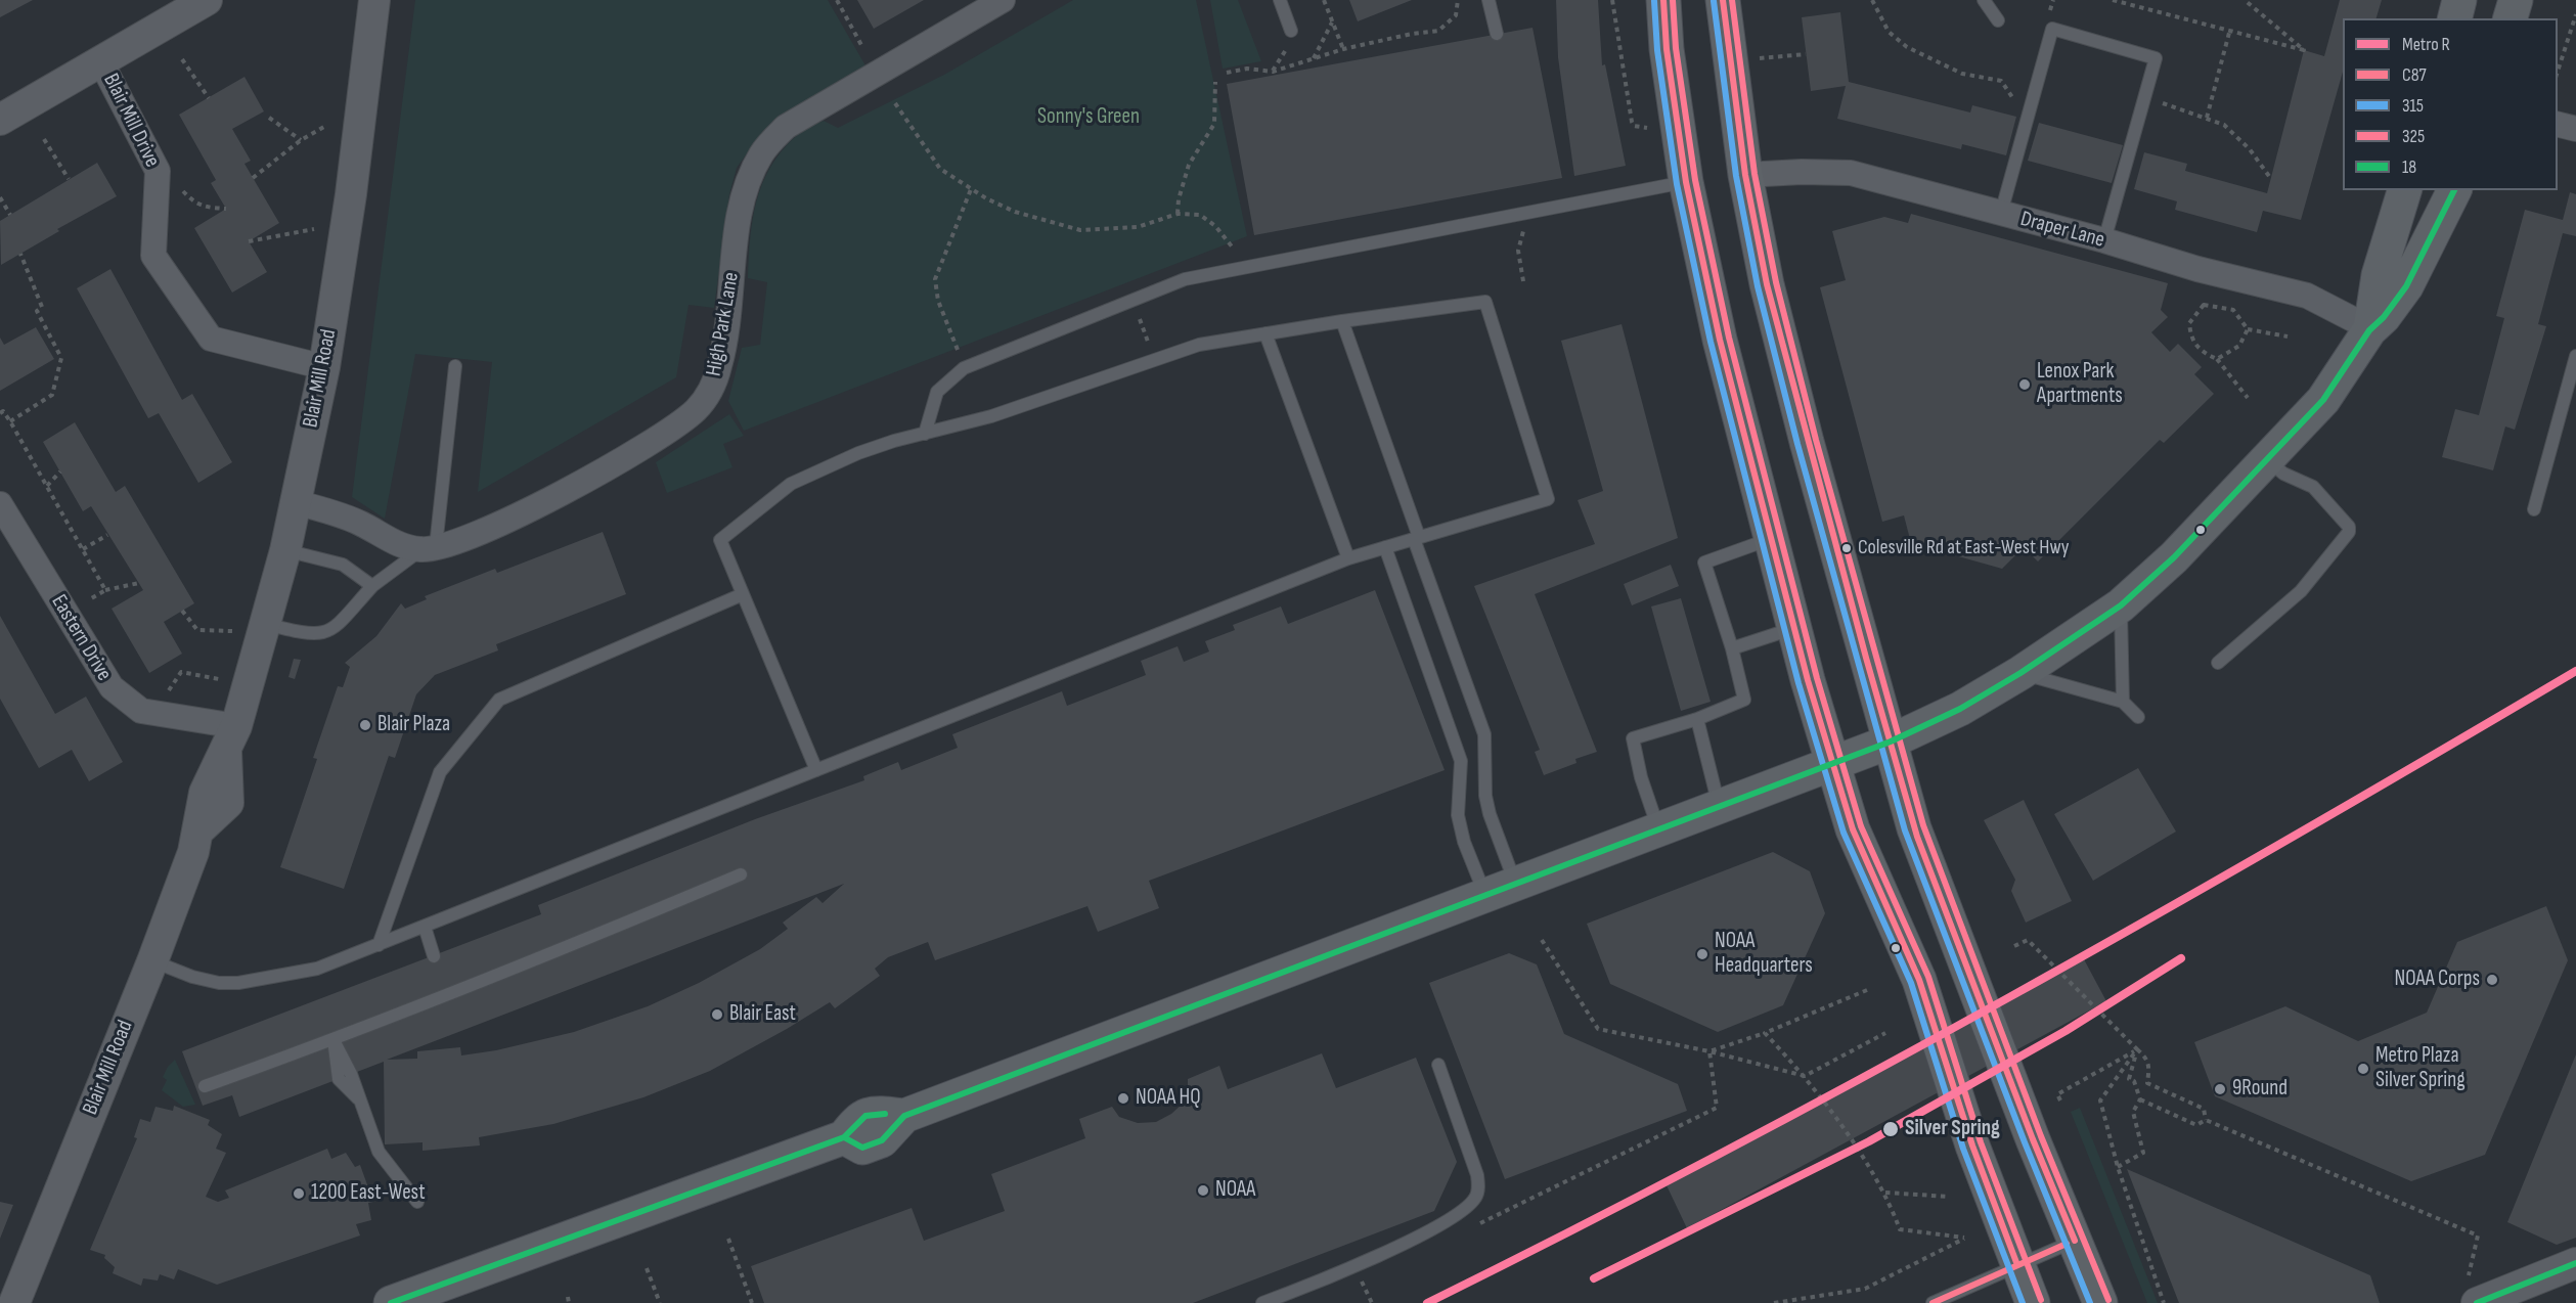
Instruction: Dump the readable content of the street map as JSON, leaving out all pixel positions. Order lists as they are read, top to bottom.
{
  "streets": {
    "street": [
      "Blair Mill Drive",
      "Draper Lane",
      "High Park Lane",
      "Blair Mill Road",
      "Eastern Drive"
    ]
  },
  "crossings": [
    ["Blair Mill Drive", "Blair Mill Road"],
    ["Blair Mill Road", "Eastern Drive"]
  ],
  "parks": ["Sonny's Green"],
  "places": [
    "Lenox Park Apartments",
    "Colesville Rd at East-West Hwy",
    "Blair Plaza",
    "NOAA Headquarters",
    "NOAA Corps",
    "Blair East",
    "Metro Plaza Silver Spring",
    "9Round",
    "NOAA HQ",
    "Silver Spring",
    "NOAA",
    "1200 East-West"
  ],
  "lines": [
    "transit line C87",
    "transit line 325",
    "transit line 315",
    "transit line 18",
    "metro line R"
  ],
  "legend": [
    "Metro R",
    "C87",
    "315",
    "325",
    "18"
  ]
}
